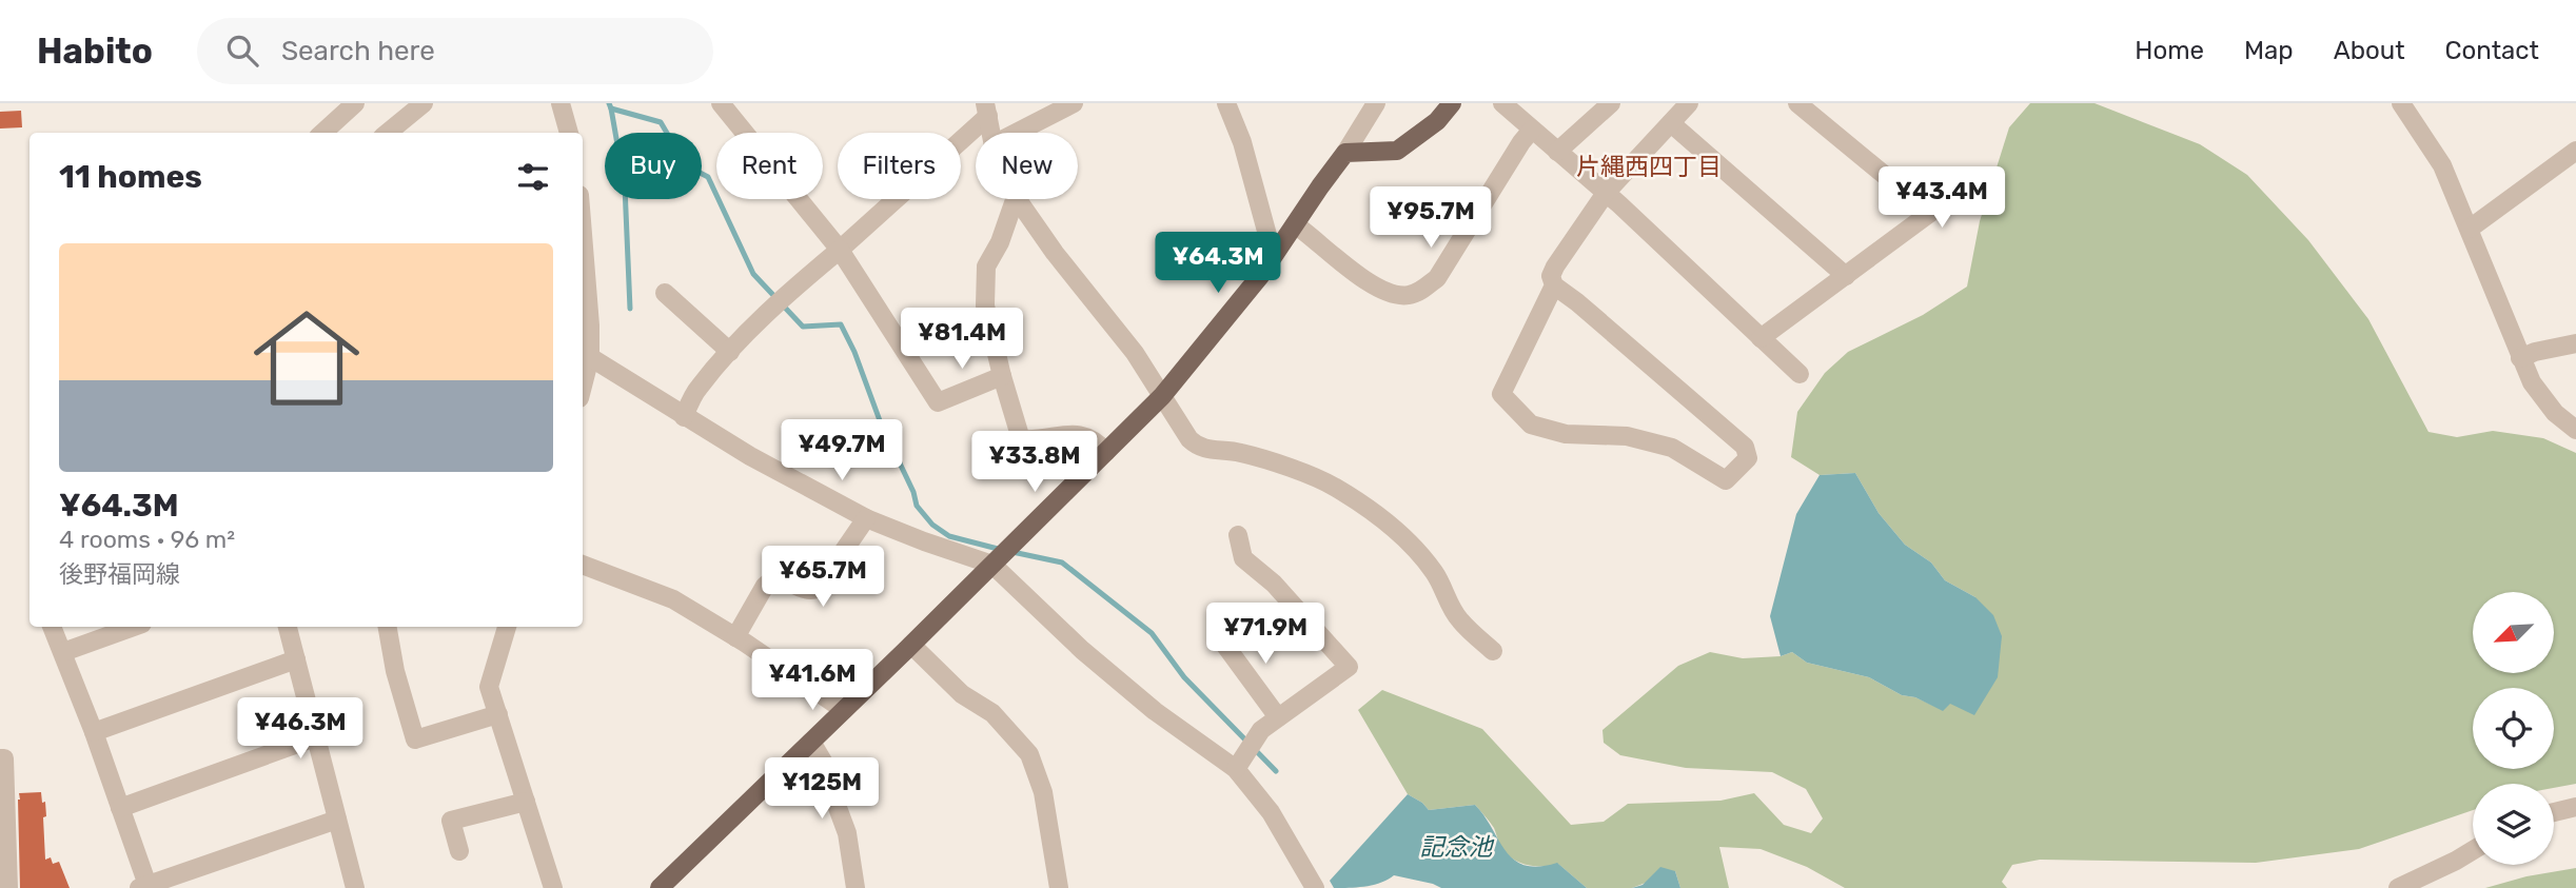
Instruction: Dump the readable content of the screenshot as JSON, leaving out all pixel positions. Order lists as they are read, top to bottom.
{
  "districts": ["片縄西四丁目"],
  "water": ["記念池"],
  "north": "bottom left",
  "page": {
    "header": "Habito",
    "search": "Search here",
    "nav": [
      "Home",
      "Map",
      "About",
      "Contact"
    ],
    "chip": [
      "Buy",
      "Rent",
      "Filters",
      "New"
    ],
    "heading": "11 homes",
    "price": [
      "¥43.4M",
      "¥95.7M",
      "¥64.3M",
      "¥81.4M",
      "¥49.7M",
      "¥33.8M",
      "¥65.7M",
      "¥71.9M",
      "¥41.6M",
      "¥46.3M",
      "¥125M"
    ],
    "list": [
      {
        "name": "¥64.3M",
        "note": "4 rooms · 96 m² · 後野福岡線"
      }
    ]
  }
}
